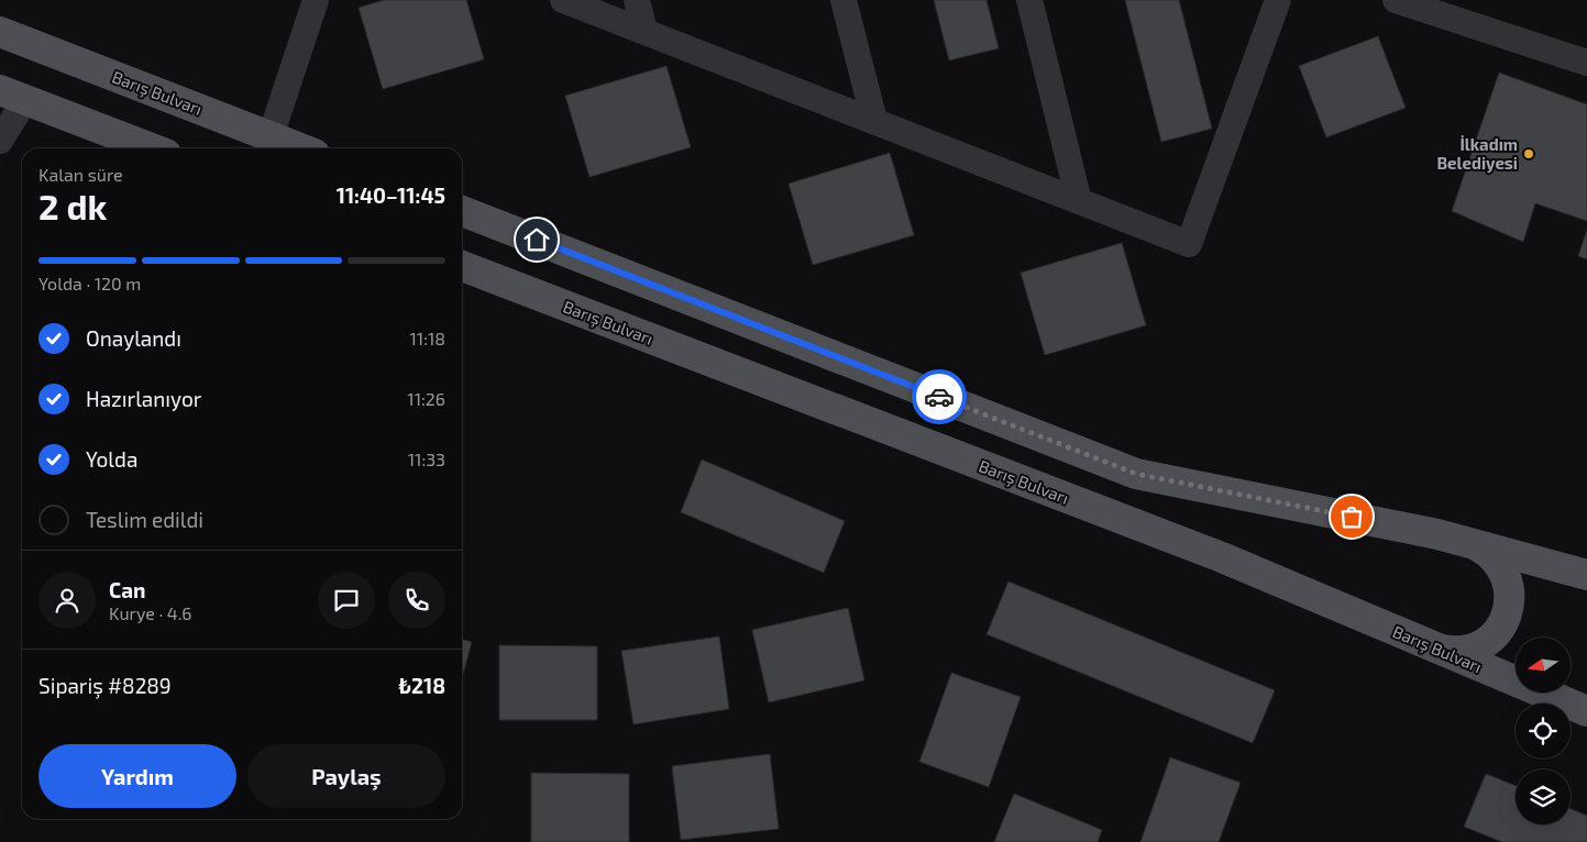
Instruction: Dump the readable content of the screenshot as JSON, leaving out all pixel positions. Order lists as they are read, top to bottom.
{
  "streets": {
    "main road": ["Barış Bulvarı"]
  },
  "places": ["İlkadım Belediyesi"],
  "north": "left",
  "page": {
    "heading": ["2 dk", "Kalan süre", "11:40–11:45"],
    "panel": [
      "Can",
      "Kurye · 4.6",
      "Sipariş #8289",
      "₺218"
    ],
    "bar": "Yolda · 120 m",
    "list": [
      ["Onaylandı", "11:18"],
      ["Hazırlanıyor", "11:26"],
      ["Yolda", "11:33"],
      "Teslim edildi"
    ],
    "buttons": ["Yardım", "Paylaş"]
  }
}
